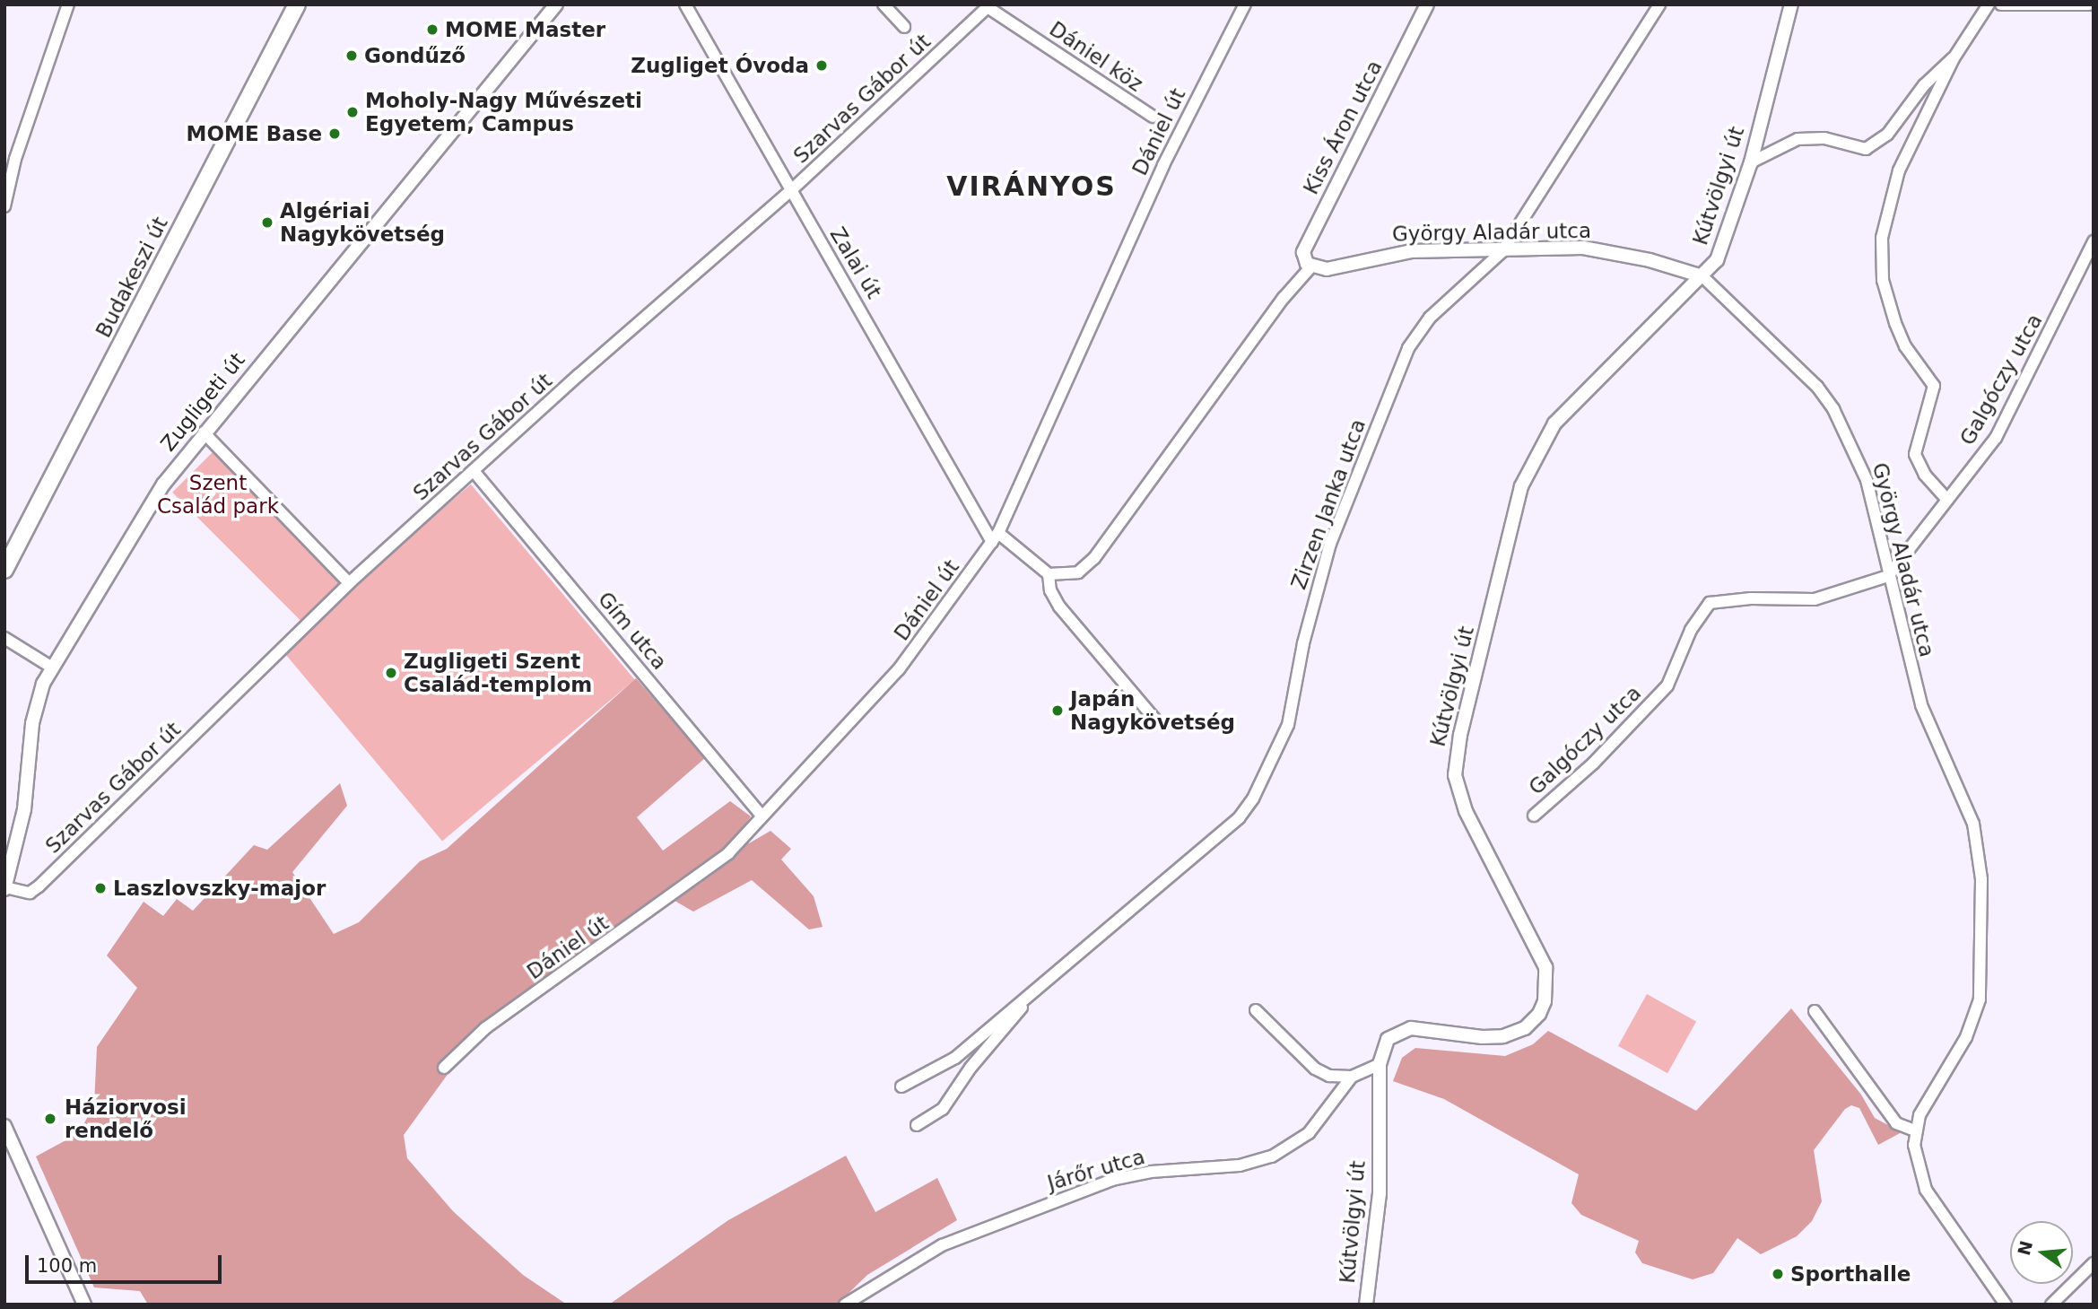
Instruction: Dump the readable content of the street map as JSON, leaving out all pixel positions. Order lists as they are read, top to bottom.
{
  "streets": {
    "main road": ["Budakeszi út"],
    "street": [
      "Dániel köz",
      "Szarvas Gábor út",
      "Kiss Áron utca",
      "Dániel út",
      "Kútvölgyi út",
      "György Aladár utca",
      "Zalai út",
      "Galgóczy utca",
      "Zugligeti út",
      "Zirzen Janka utca",
      "Gím utca",
      "Járőr utca"
    ]
  },
  "crossings": [
    ["Dániel köz", "Szarvas Gábor út"],
    ["Szarvas Gábor út", "Zalai út"],
    ["Szarvas Gábor út", "Zugligeti út"],
    ["Szarvas Gábor út", "Gím utca"],
    ["Kiss Áron utca", "György Aladár utca"],
    ["Dániel út", "Zalai út"],
    ["Dániel út", "Gím utca"],
    ["Kútvölgyi út", "György Aladár utca"],
    ["Kútvölgyi út", "Járőr utca"],
    ["György Aladár utca", "Galgóczy utca"],
    ["György Aladár utca", "Zirzen Janka utca"]
  ],
  "districts": ["VIRÁNYOS"],
  "parks": ["Szent Család park"],
  "places": [
    "MOME Master",
    "Gondűző",
    "Zugliget Óvoda",
    "Moholy-Nagy Művészeti Egyetem, Campus",
    "MOME Base",
    "Algériai Nagykövetség",
    "Zugligeti Szent Család-templom",
    "Japán Nagykövetség",
    "Laszlovszky-major",
    "Háziorvosi rendelő",
    "Sporthalle"
  ],
  "scale_bar": "100 m",
  "north": "left"
}
